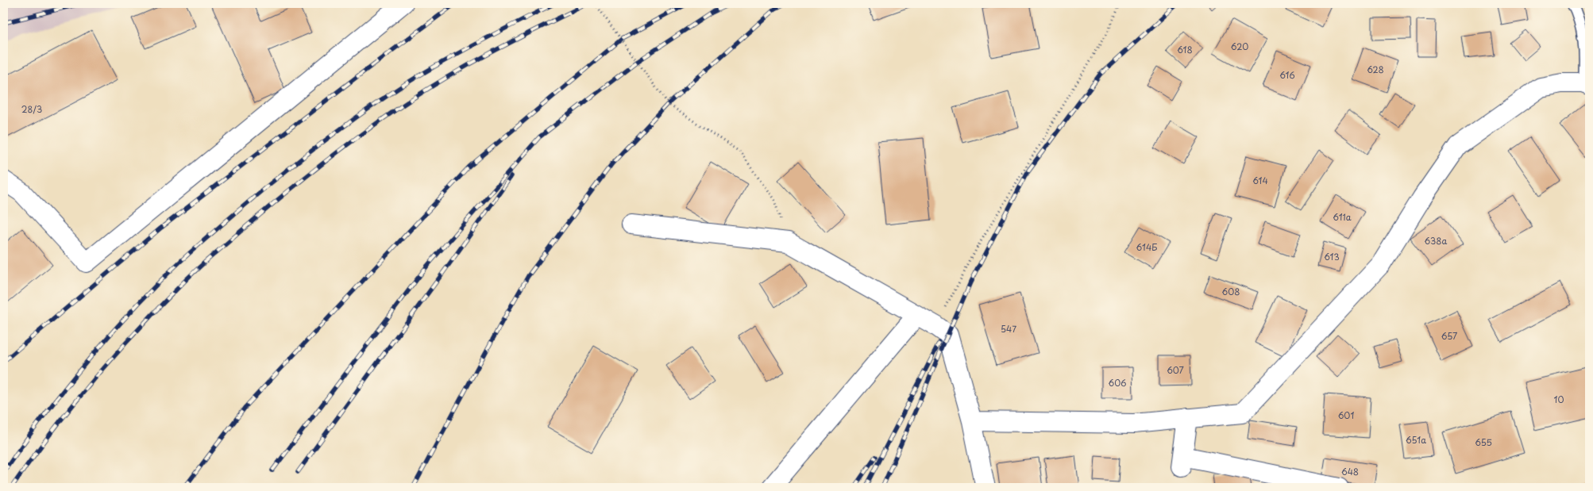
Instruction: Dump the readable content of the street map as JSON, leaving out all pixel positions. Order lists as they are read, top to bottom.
{
  "house_numbers": [
    "620",
    "618",
    "628",
    "616",
    "28/3",
    "614",
    "611а",
    "638а",
    "614Б",
    "613",
    "608",
    "547",
    "657",
    "607",
    "606",
    "10",
    "601",
    "651а",
    "655",
    "648"
  ]
}
